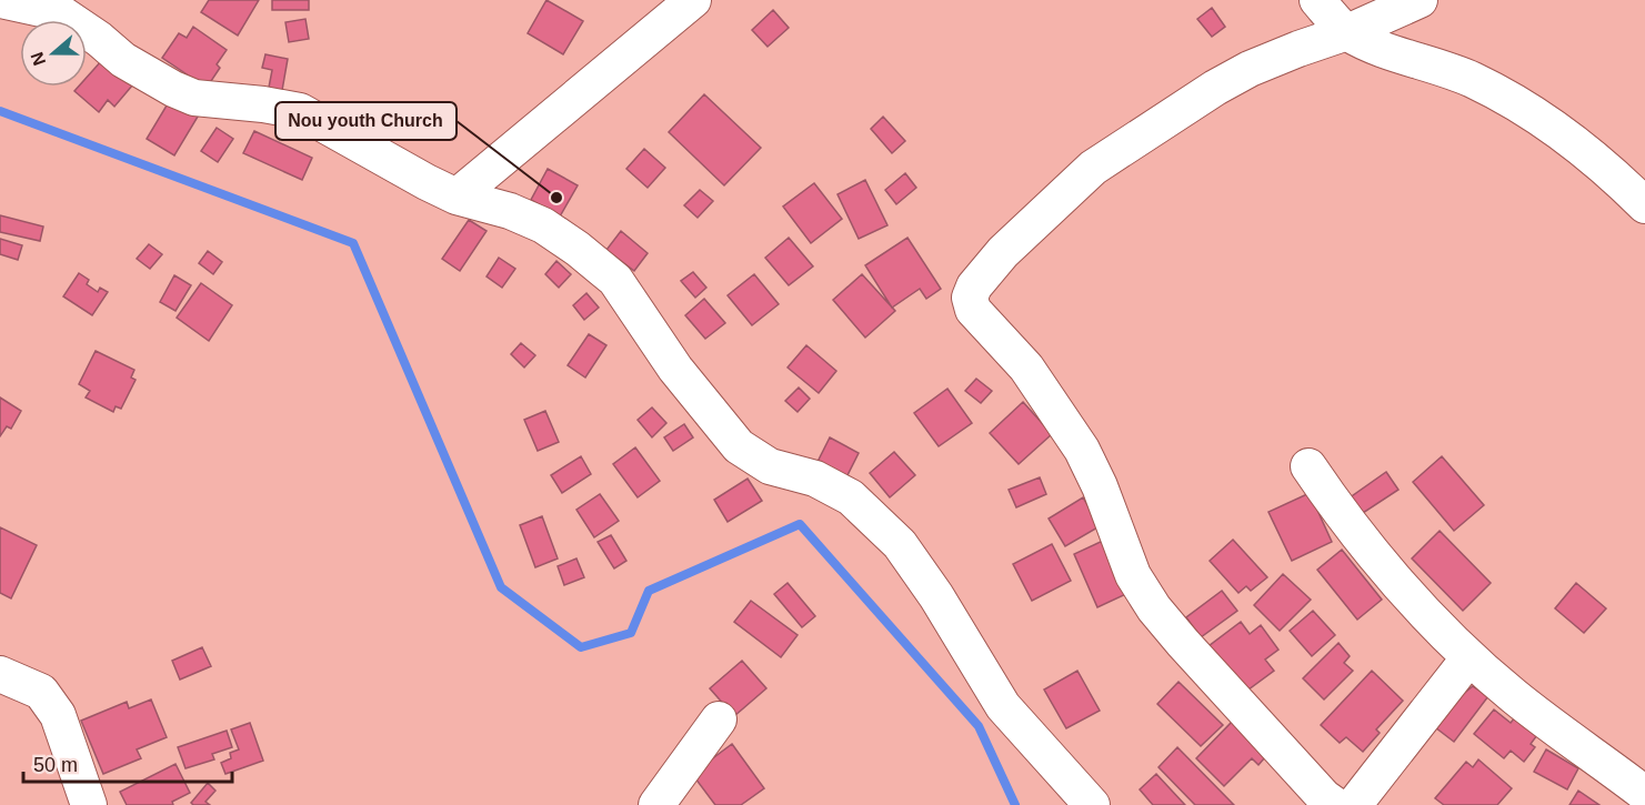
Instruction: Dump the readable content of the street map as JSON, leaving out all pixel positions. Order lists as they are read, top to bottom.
{
  "places": ["Nou youth Church"],
  "scale_bar": "50 m",
  "north": "left"
}
